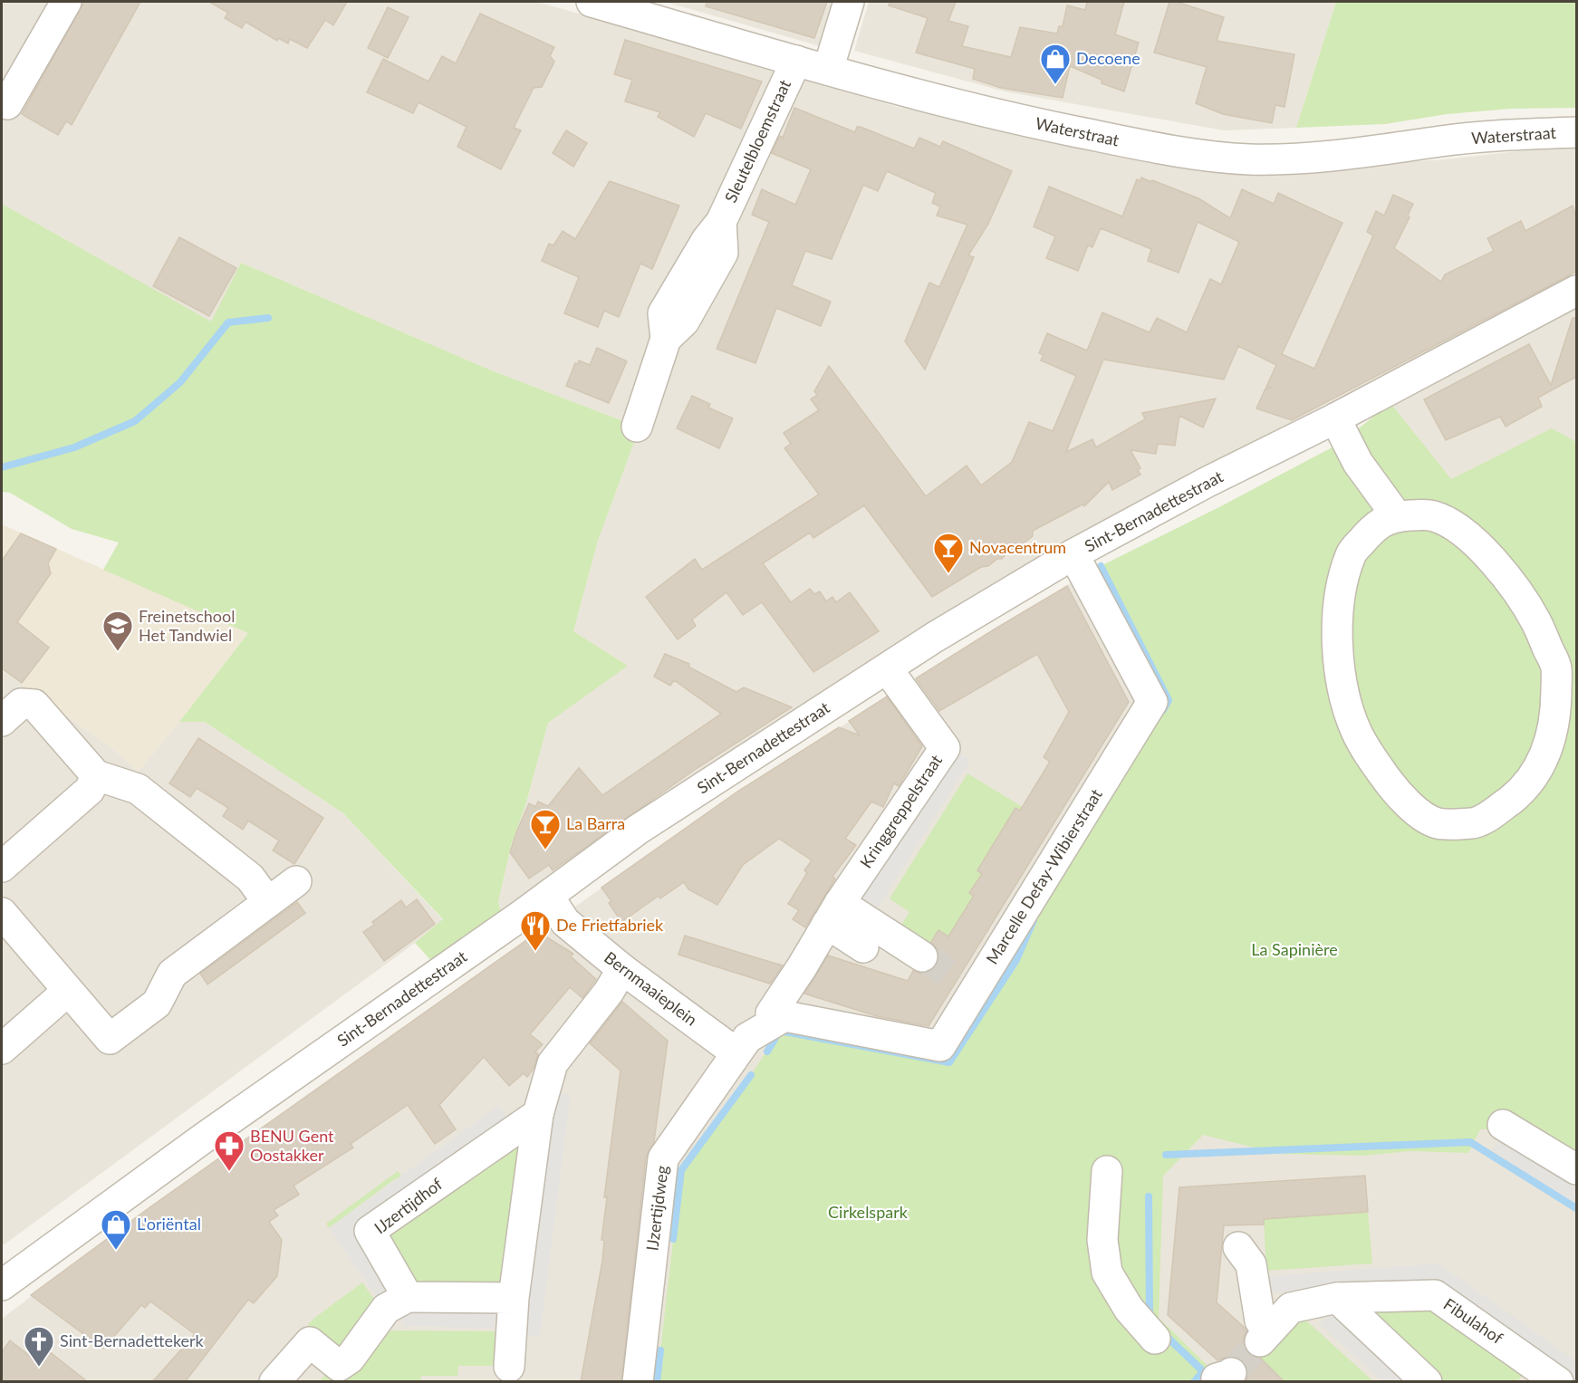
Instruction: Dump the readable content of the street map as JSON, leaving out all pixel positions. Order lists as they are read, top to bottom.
{
  "streets": {
    "street": [
      "Waterstraat",
      "Sleutelbloemstraat",
      "Sint-Bernadettestraat",
      "Kringgreppelstraat",
      "Marcelle Defay-Wibierstraat",
      "Bernmaaieplein",
      "IJzertijdhof",
      "IJzertijdweg",
      "Fibulahof"
    ]
  },
  "crossings": [
    ["Waterstraat", "Sleutelbloemstraat"],
    ["Sint-Bernadettestraat", "Kringgreppelstraat"],
    ["Sint-Bernadettestraat", "Marcelle Defay-Wibierstraat"],
    ["Sint-Bernadettestraat", "Bernmaaieplein"],
    ["Kringgreppelstraat", "Marcelle Defay-Wibierstraat"],
    ["Kringgreppelstraat", "IJzertijdweg"],
    ["Marcelle Defay-Wibierstraat", "IJzertijdweg"],
    ["Bernmaaieplein", "IJzertijdweg"]
  ],
  "parks": ["La Sapinière", "Cirkelspark"],
  "places": {
    "shop": ["Decoene", "L'oriëntal"],
    "bar": ["Novacentrum", "La Barra"],
    "school or university": ["Freinetschool Het Tandwiel"],
    "restaurant": ["De Frietfabriek"],
    "pharmacy": ["BENU Gent Oostakker"],
    "church": ["Sint-Bernadettekerk"]
  }
}
